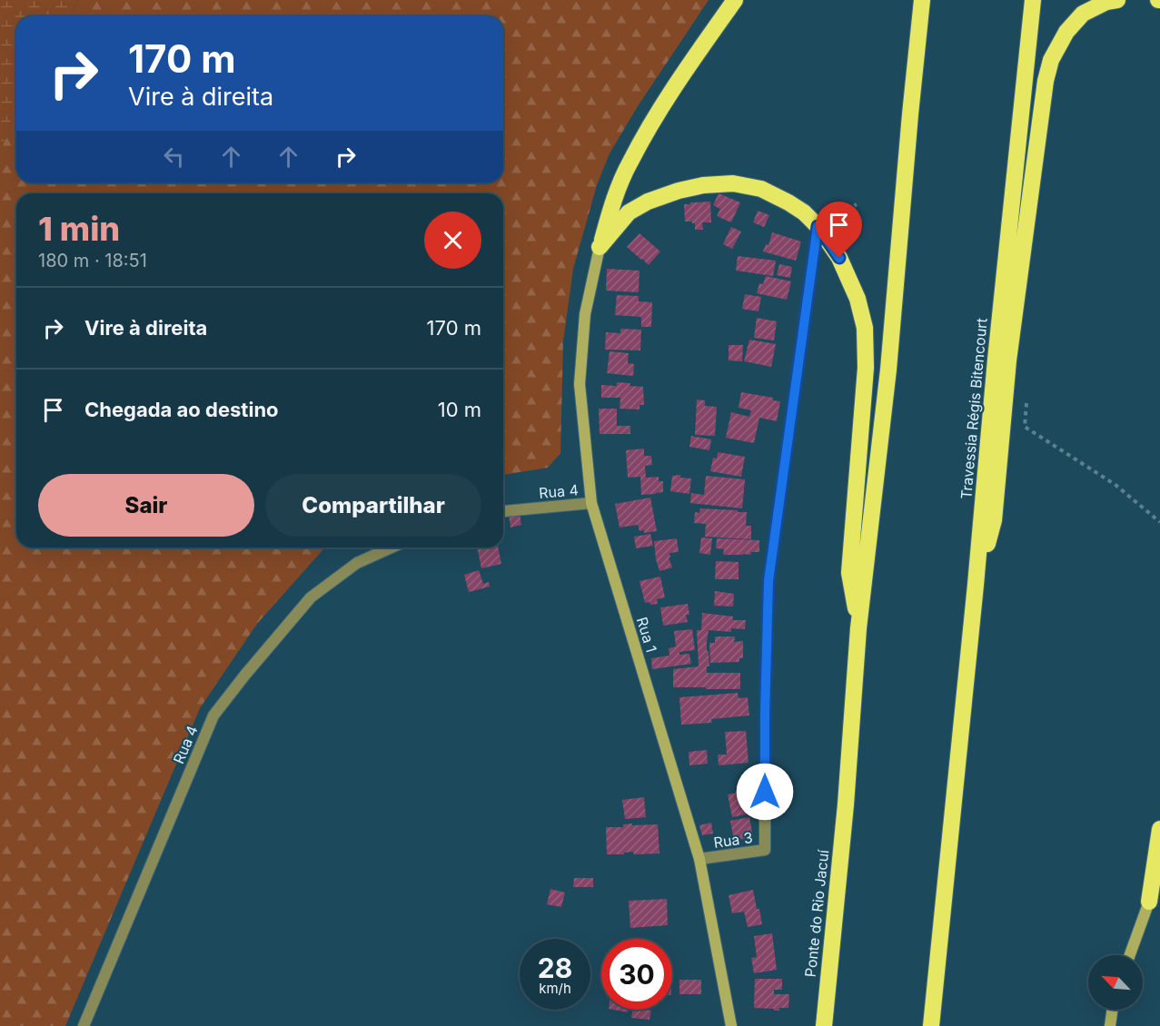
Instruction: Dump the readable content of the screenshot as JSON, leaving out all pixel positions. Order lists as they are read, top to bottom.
{
  "streets": {
    "highway": ["Travessia Régis Bitencourt", "Ponte do Rio Jacuí"],
    "street": ["Rua 4", "Rua 1", "Rua 3"]
  },
  "crossings": [
    ["Rua 4", "Rua 1"],
    ["Rua 1", "Rua 3"]
  ],
  "north": "top left",
  "page": {
    "turn": ["170 m", "Vire à direita"],
    "heading": ["1 min", "180 m · 18:51"],
    "list": [
      {
        "name": "Vire à direita",
        "value": "170 m"
      },
      {
        "name": "Chegada ao destino",
        "value": "10 m"
      }
    ],
    "buttons": ["Sair", "Compartilhar"],
    "speed": "28 km/h",
    "limit": "30"
  }
}
